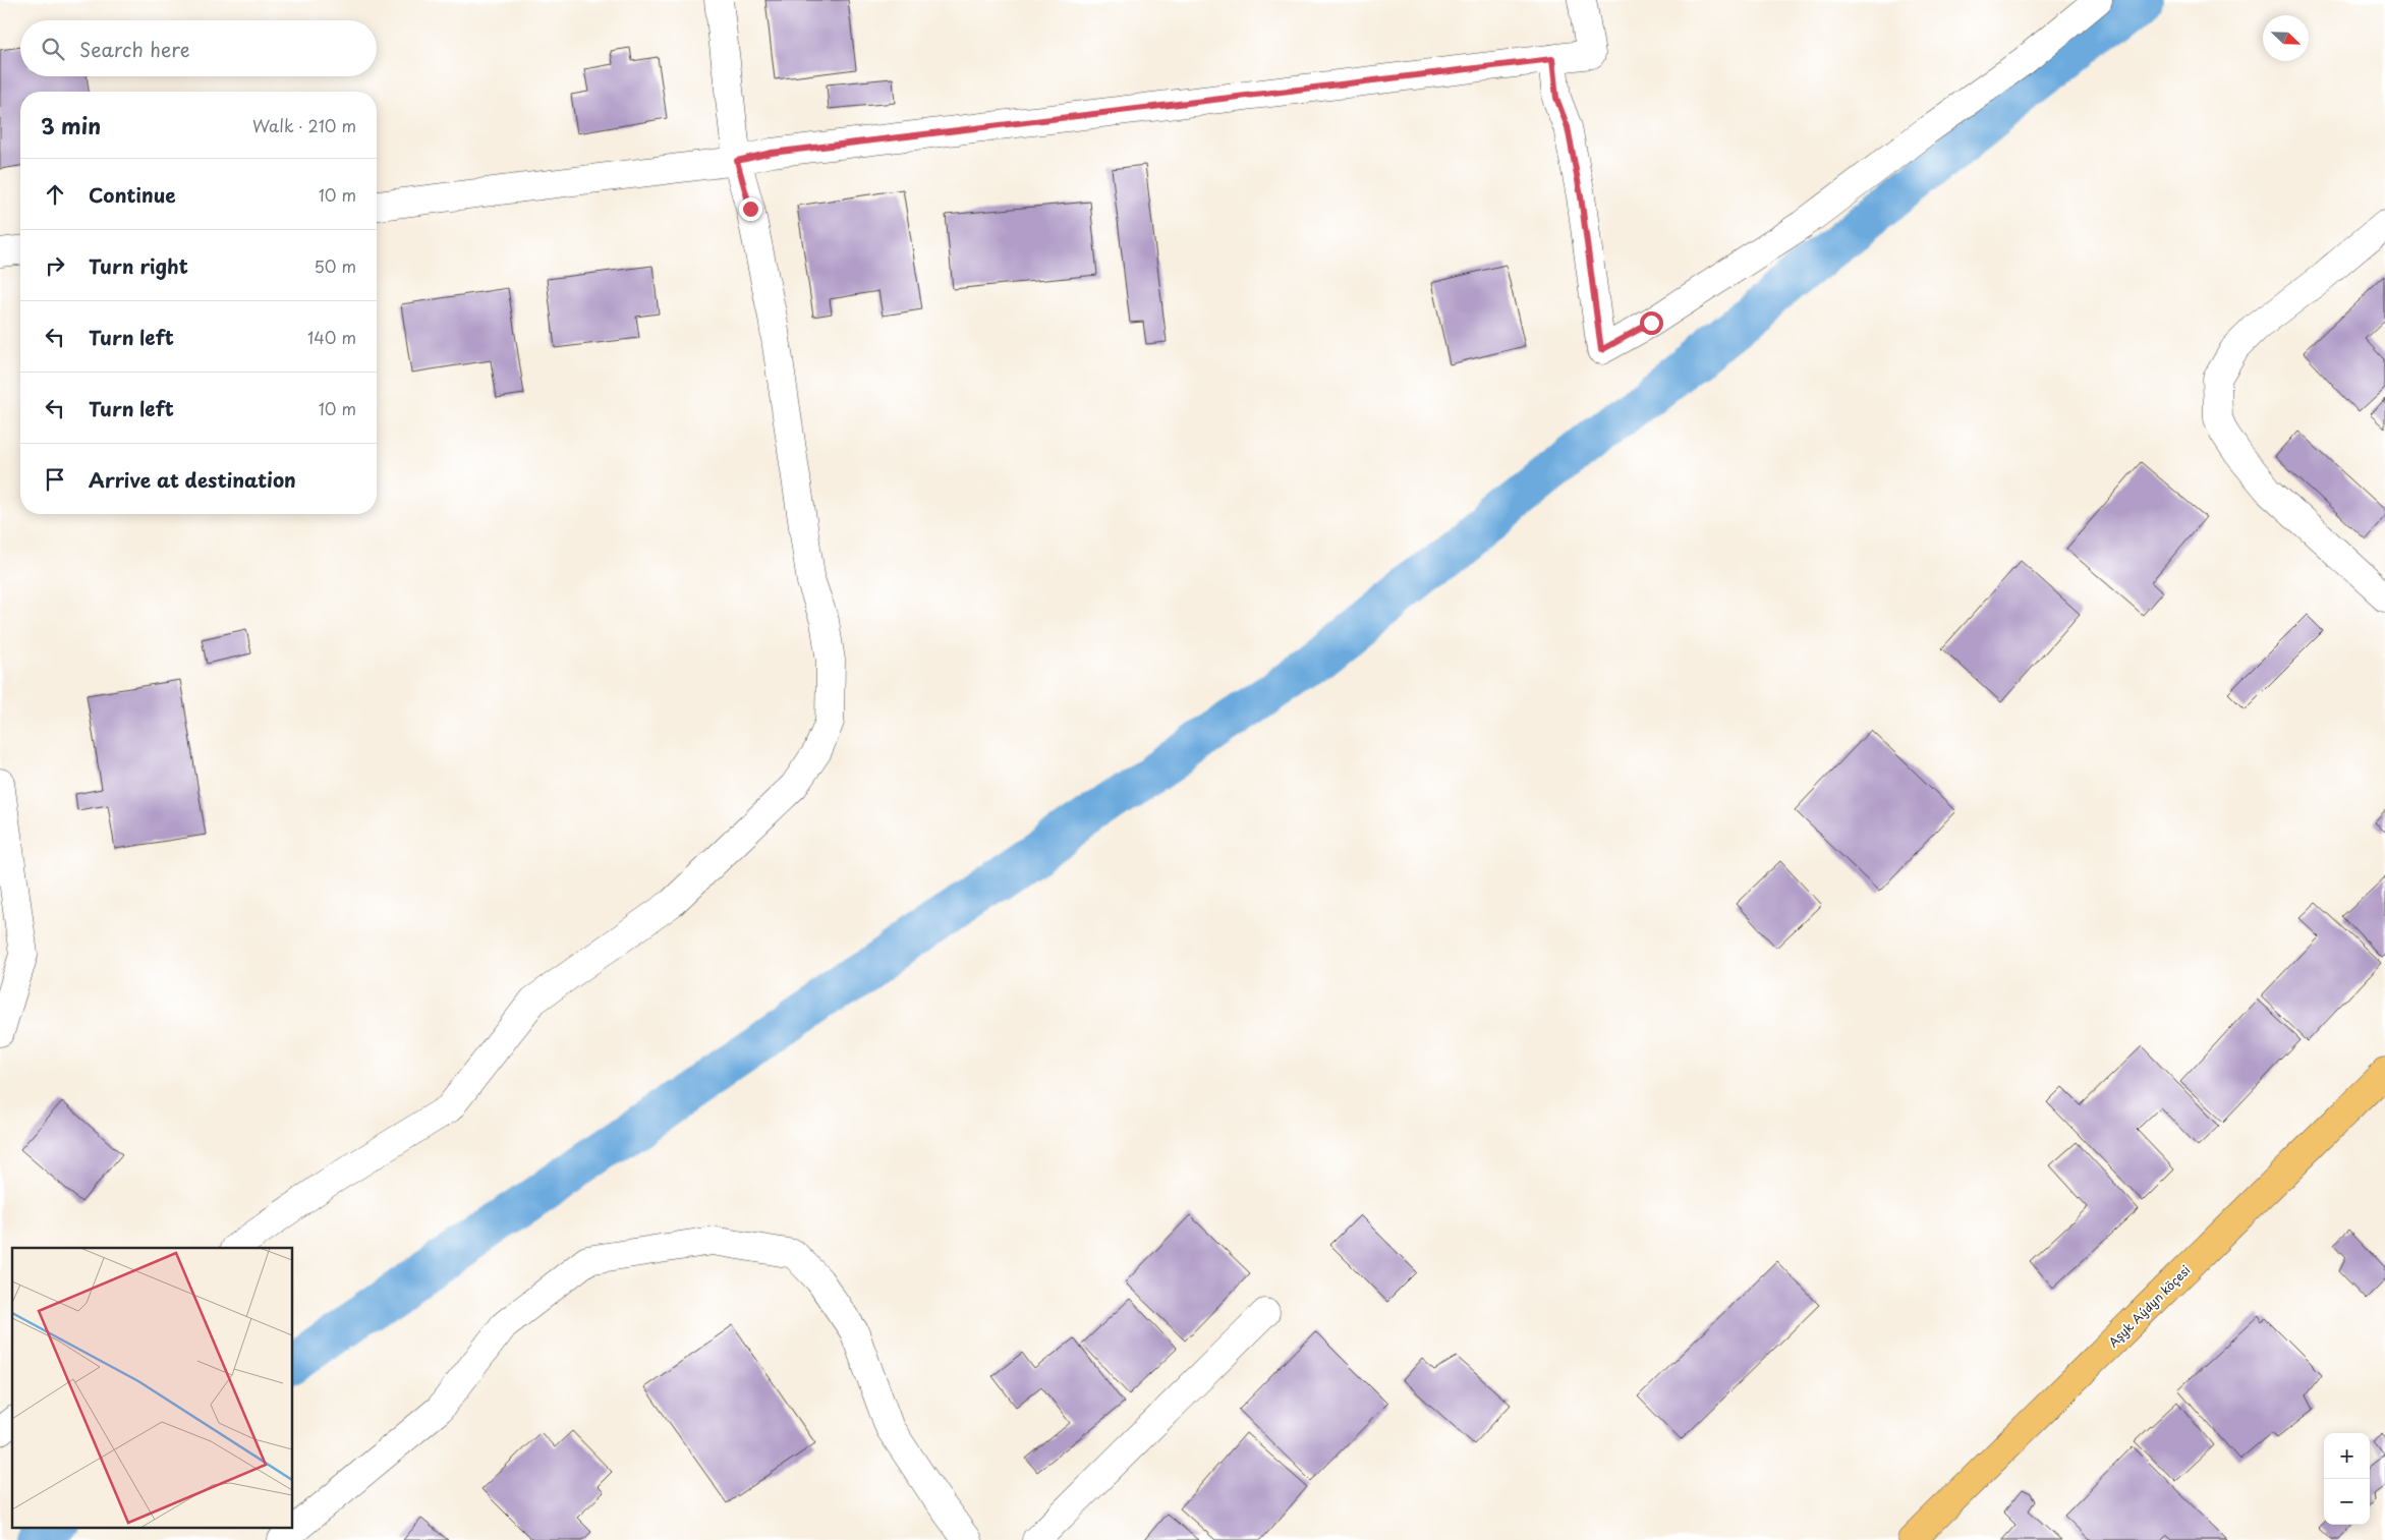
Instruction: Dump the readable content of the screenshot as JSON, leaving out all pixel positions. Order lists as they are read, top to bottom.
{
  "streets": {
    "main road": ["Aşyk Aýdyn köçesi"]
  },
  "north": "bottom right",
  "page": {
    "search": "Search here",
    "heading": ["3 min", "Walk · 210 m"],
    "list": [
      ["Continue", "10 m"],
      ["Turn right", "50 m"],
      ["Turn left", "140 m"],
      ["Turn left", "10 m"],
      "Arrive at destination"
    ],
    "map_buttons": ["+", "−"]
  }
}
